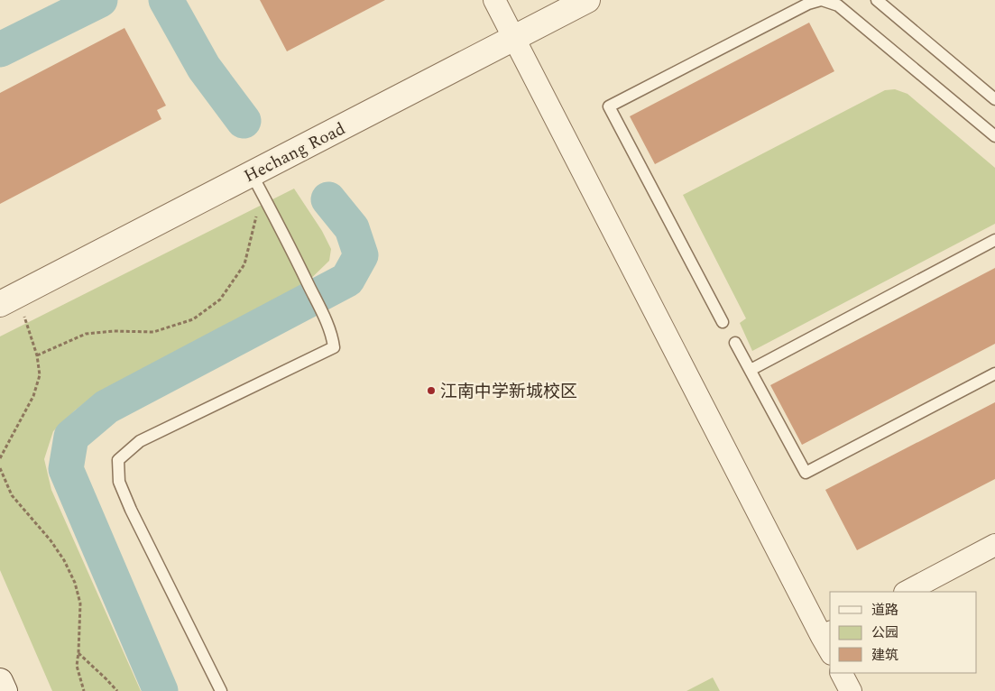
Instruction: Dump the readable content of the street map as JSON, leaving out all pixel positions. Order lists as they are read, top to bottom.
{
  "streets": {
    "street": ["Hechang Road"]
  },
  "places": ["江南中学新城校区"],
  "legend": ["道路", "公园", "建筑"]
}
